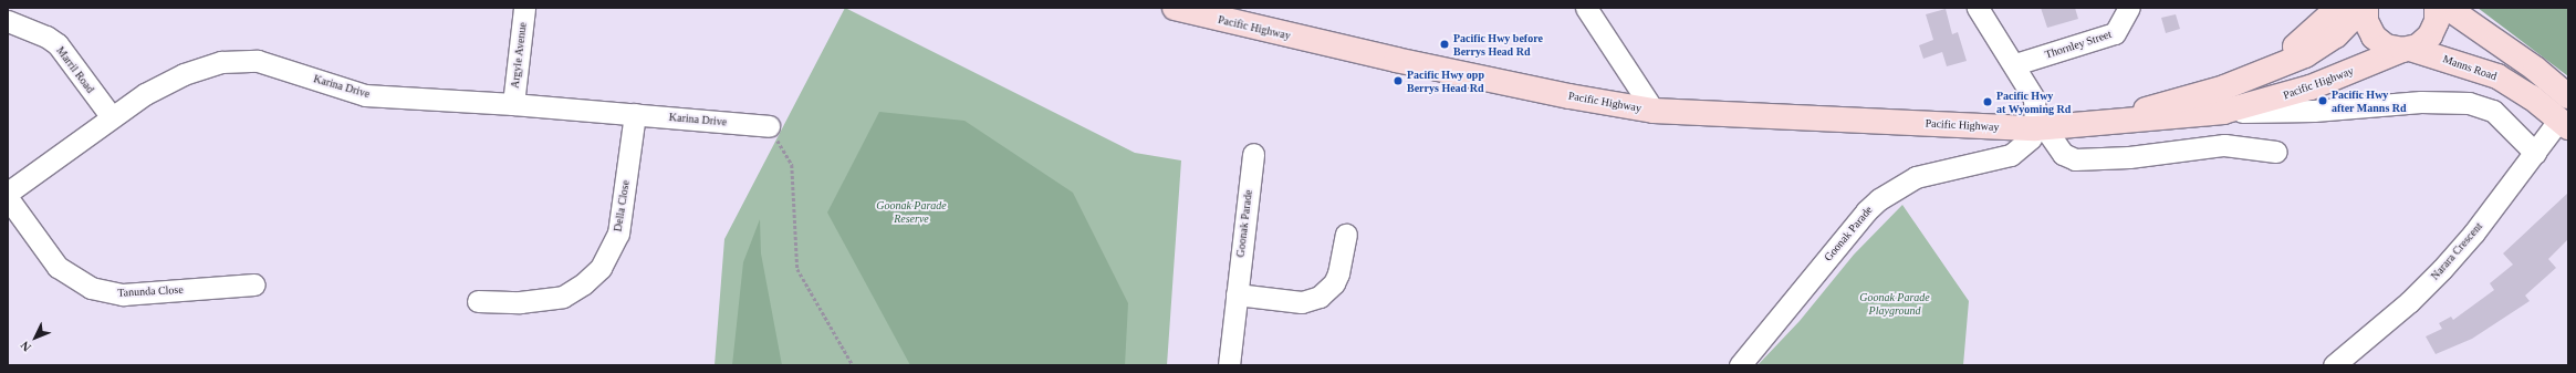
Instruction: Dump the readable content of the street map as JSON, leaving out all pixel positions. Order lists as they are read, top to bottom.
{
  "streets": {
    "main road": ["Pacific Highway", "Manns Road"],
    "street": [
      "Thornley Street",
      "Argyle Avenue",
      "Marril Road",
      "Karina Drive",
      "Della Close",
      "Goonak Parade",
      "Narara Crescent",
      "Tanunda Close"
    ]
  },
  "crossings": [
    ["Pacific Highway", "Manns Road"],
    ["Pacific Highway", "Goonak Parade"],
    ["Argyle Avenue", "Karina Drive"],
    ["Manns Road", "Narara Crescent"],
    ["Marril Road", "Karina Drive"],
    ["Karina Drive", "Della Close"]
  ],
  "parks": ["Goonak Parade Reserve", "Goonak Parade Playground"],
  "places": [
    "Pacific Hwy before Berrys Head Rd",
    "Pacific Hwy opp Berrys Head Rd",
    "Pacific Hwy after Manns Rd",
    "Pacific Hwy at Wyoming Rd"
  ],
  "north": "bottom left"
}
